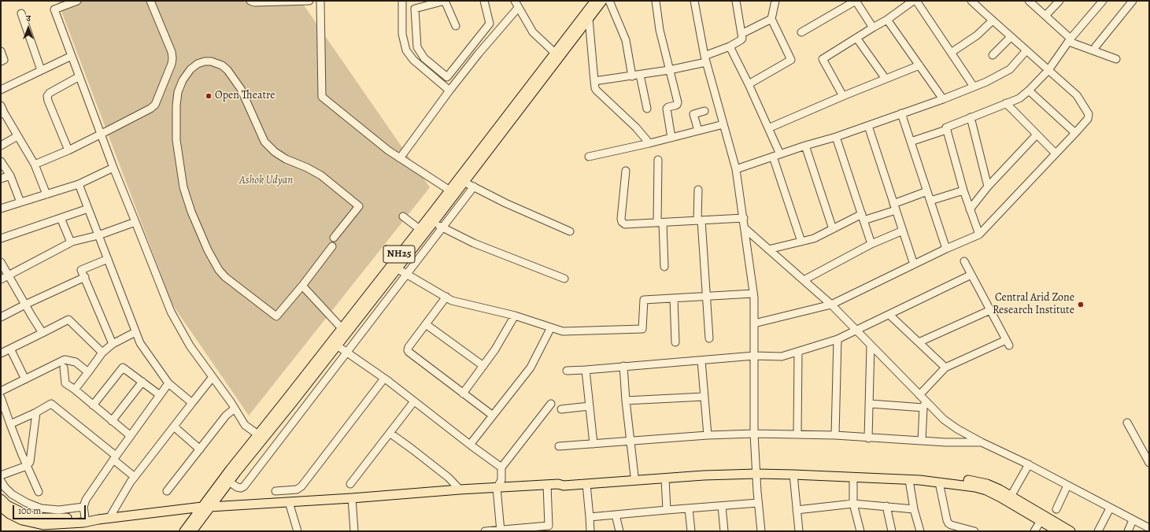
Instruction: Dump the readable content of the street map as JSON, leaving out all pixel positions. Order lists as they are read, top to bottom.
{
  "streets": {
    "main road": ["NH25"]
  },
  "parks": ["Ashok Udyan"],
  "places": ["Open Theatre", "Central Arid Zone Research Institute"],
  "scale_bar": "100 m",
  "north": "top"
}
